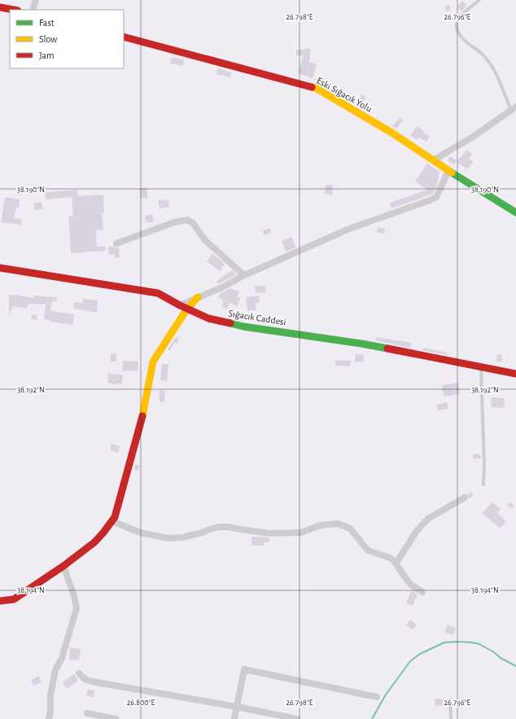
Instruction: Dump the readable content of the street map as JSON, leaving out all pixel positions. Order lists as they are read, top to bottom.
{
  "streets": {
    "street": ["Eski Sığacık Yolu", "Sığacık Caddesi"]
  },
  "legend": ["Fast", "Slow", "Jam"],
  "coordinates": [
    "26.798°E",
    "26.796°E",
    "38.190°N",
    "38.192°N",
    "38.194°N",
    "26.800°E"
  ]
}
